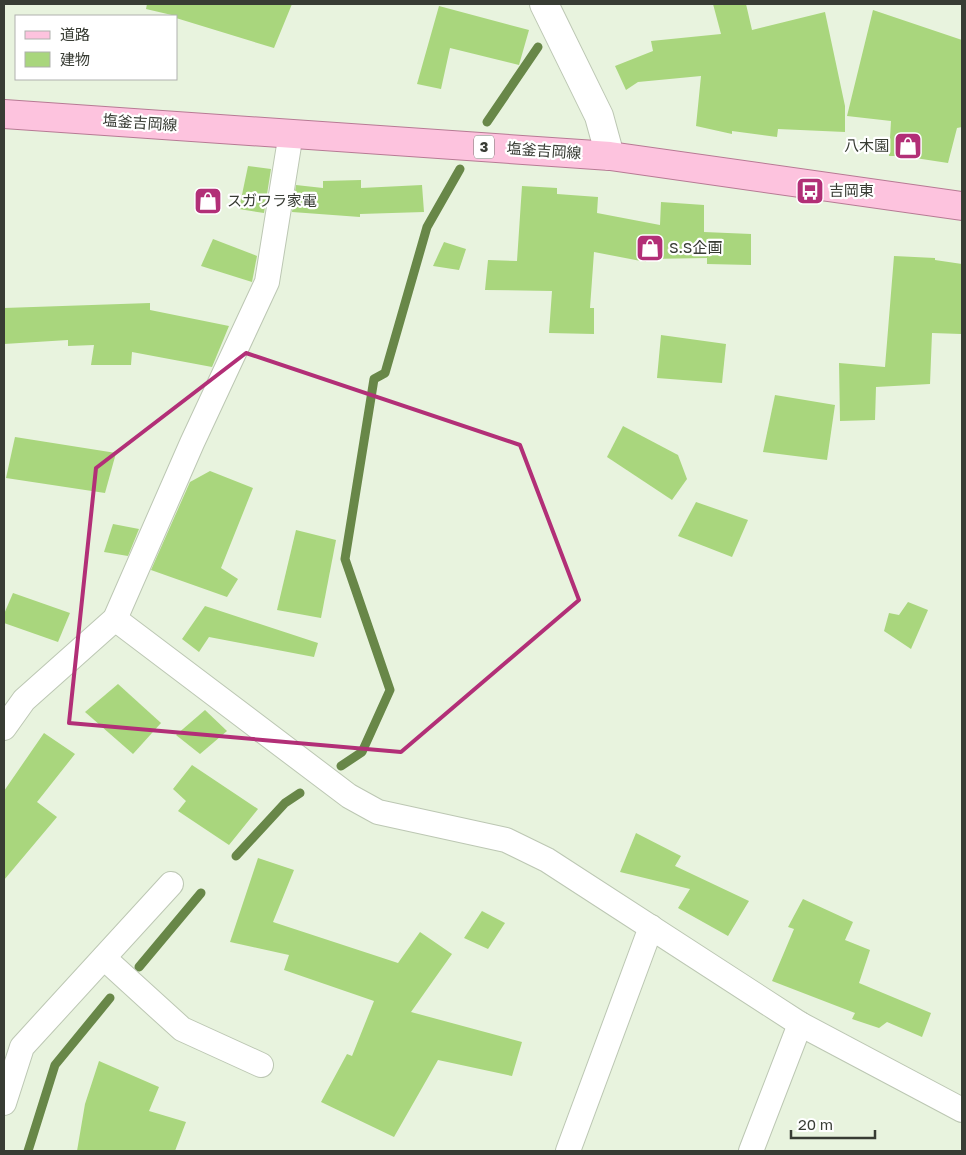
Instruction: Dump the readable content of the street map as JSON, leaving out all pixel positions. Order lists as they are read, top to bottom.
{
  "streets": {
    "main road": ["塩釜吉岡線", "3"]
  },
  "places": {
    "shop": ["八木園", "スガワラ家電", "S.S企画"],
    "bus stop": ["吉岡東"]
  },
  "legend": ["道路", "建物"],
  "scale_bar": "20 m"
}
